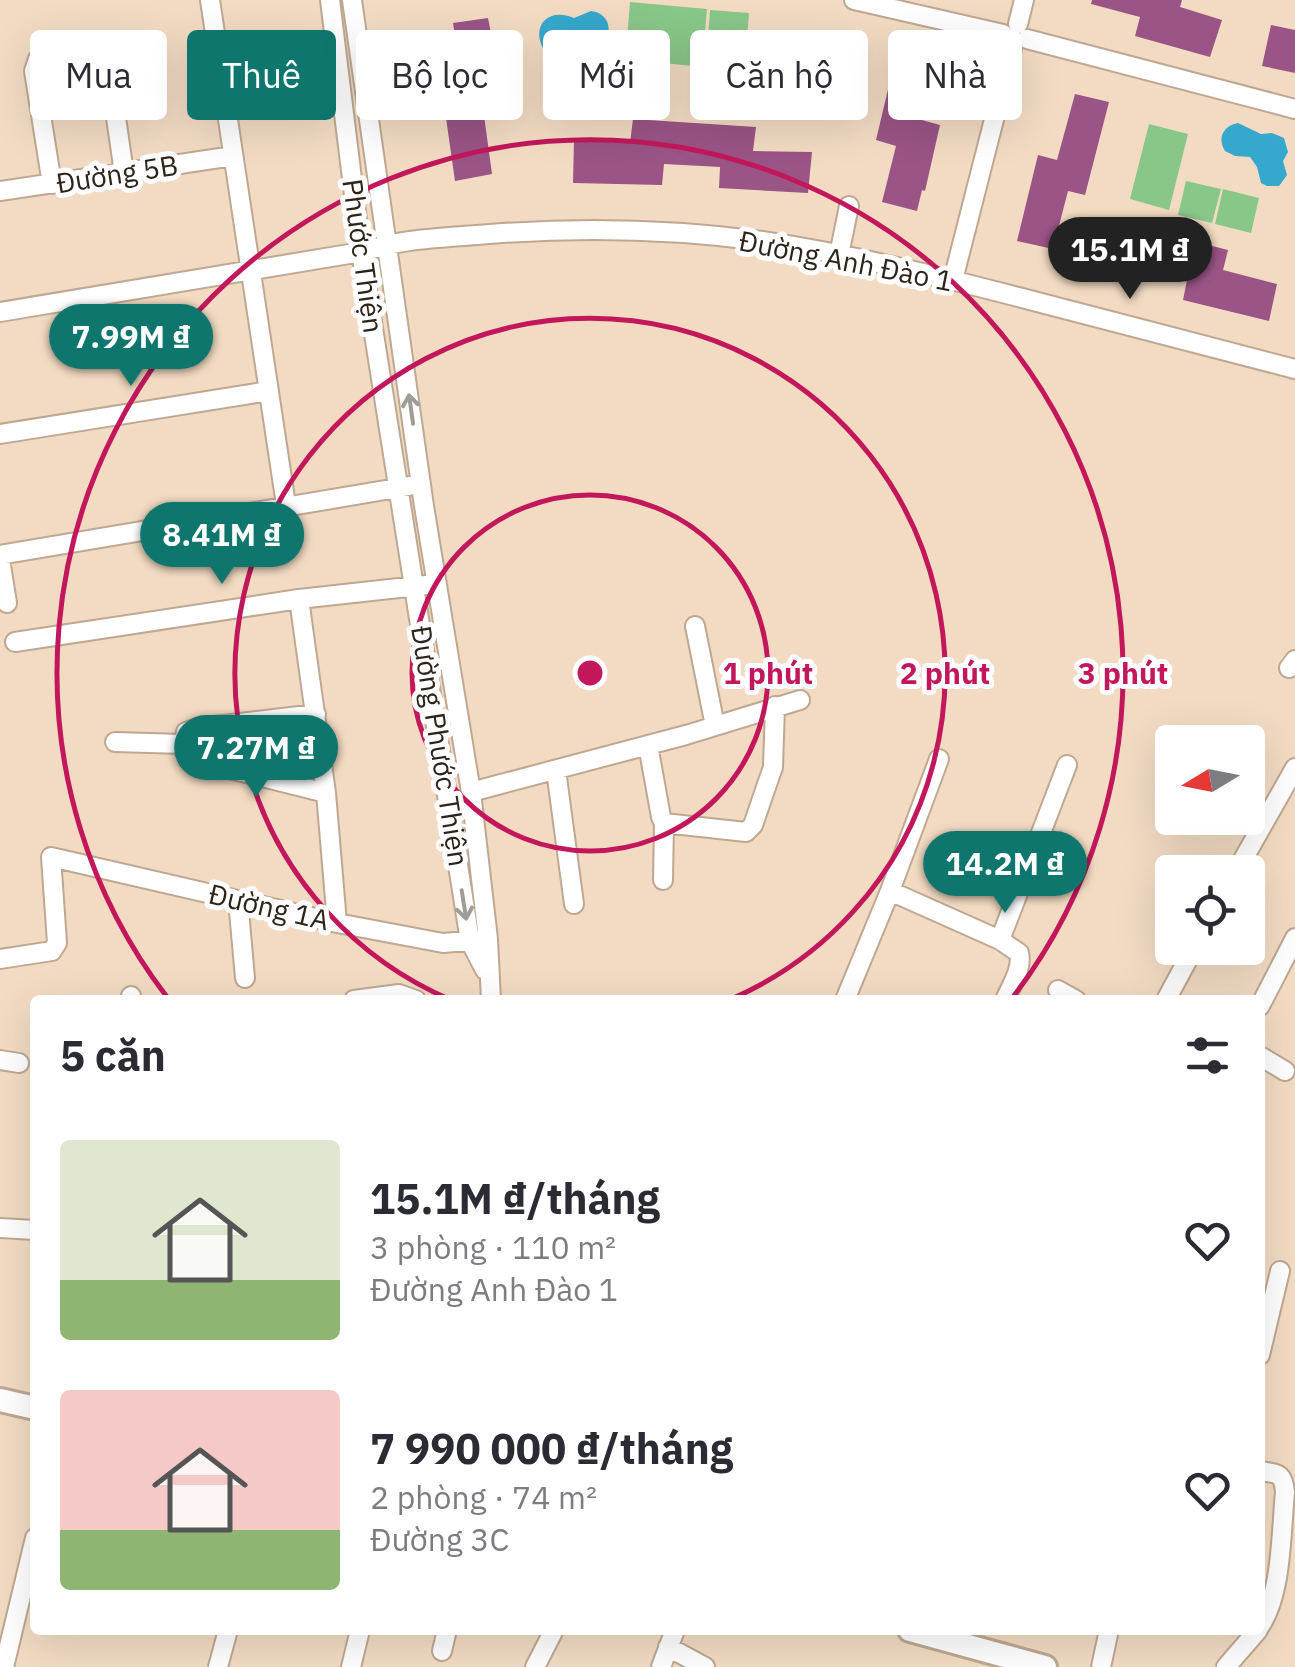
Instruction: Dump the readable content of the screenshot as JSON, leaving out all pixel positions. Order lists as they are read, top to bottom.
{
  "streets": {
    "street": [
      "Đường 5B",
      "Phước Thiện",
      "Đường Anh Đào 1",
      "Đường Phước Thiện",
      "Đường 1A"
    ]
  },
  "crossings": [
    ["Phước Thiện", "Đường Anh Đào 1"],
    ["Phước Thiện", "Đường Phước Thiện"],
    ["Đường Phước Thiện", "Đường 1A"]
  ],
  "north": "left",
  "page": {
    "chip": [
      "Mua",
      "Thuê",
      "Bộ lọc",
      "Mới",
      "Căn hộ",
      "Nhà"
    ],
    "price": [
      "15.1M ₫",
      "7.99M ₫",
      "8.41M ₫",
      "7.27M ₫",
      "14.2M ₫"
    ],
    "heading": "5 căn",
    "list": [
      {
        "name": "15.1M ₫/tháng",
        "note": "3 phòng · 110 m² · Đường Anh Đào 1"
      },
      {
        "name": "7 990 000 ₫/tháng",
        "note": "2 phòng · 74 m² · Đường 3C"
      }
    ]
  },
  "rings": ["1 phút", "2 phút", "3 phút"]
}
